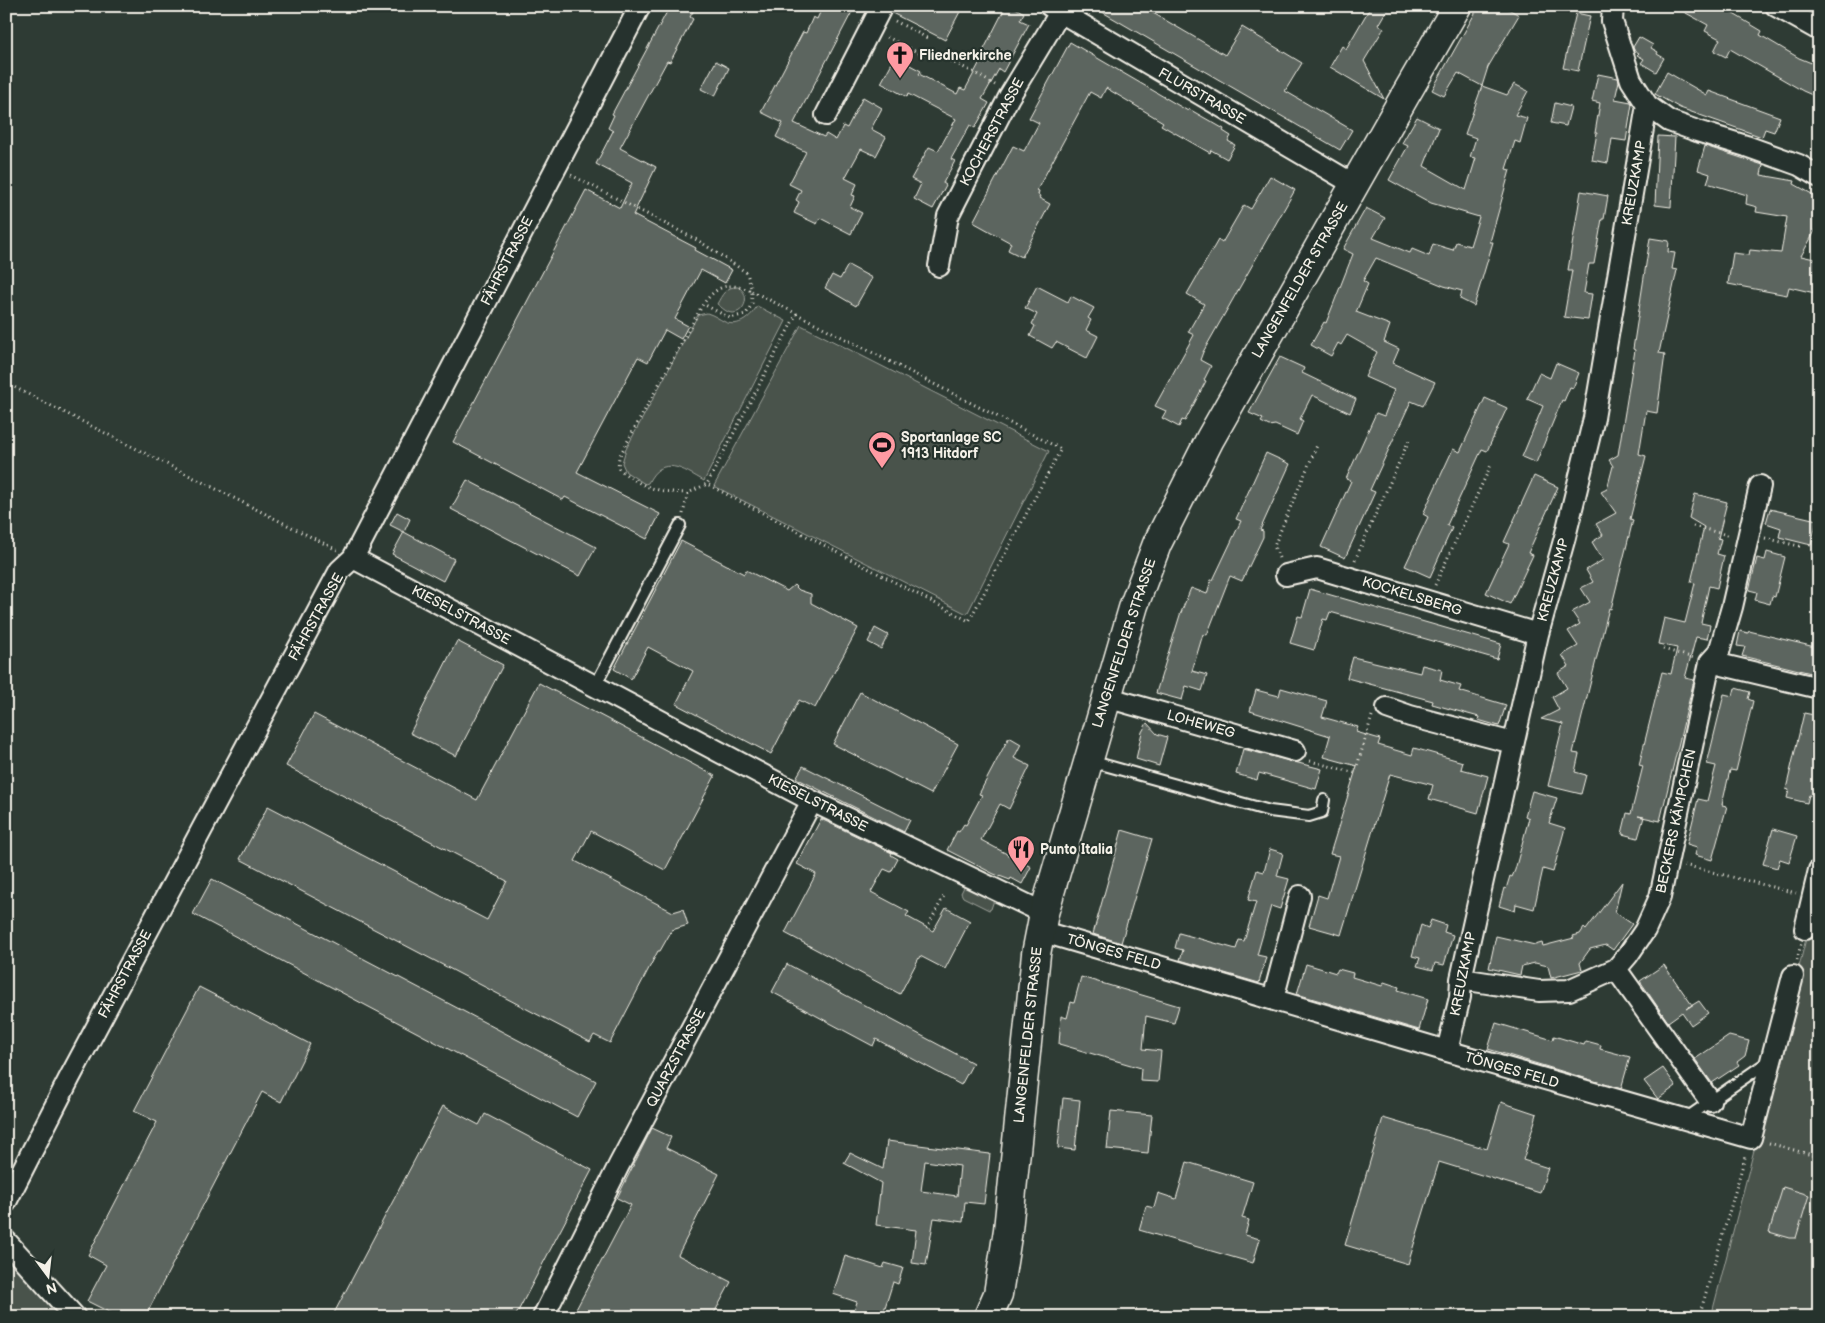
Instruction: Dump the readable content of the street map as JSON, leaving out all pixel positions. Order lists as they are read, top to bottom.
{
  "streets": {
    "street": [
      "FLURSTRASSE",
      "KOCHERSTRASSE",
      "KREUZKAMP",
      "FÄHRSTRASSE",
      "LANGENFELDER STRASSE",
      "KOCKELSBERG",
      "KIESELSTRASSE",
      "LOHEWEG",
      "BECKERS KÄMPCHEN",
      "TÖNGES FELD",
      "QUARZSTRASSE"
    ]
  },
  "crossings": [
    ["FLURSTRASSE", "KOCHERSTRASSE"],
    ["FLURSTRASSE", "LANGENFELDER STRASSE"],
    ["KREUZKAMP", "KOCKELSBERG"],
    ["KREUZKAMP", "BECKERS KÄMPCHEN"],
    ["KREUZKAMP", "TÖNGES FELD"],
    ["FÄHRSTRASSE", "KIESELSTRASSE"],
    ["LANGENFELDER STRASSE", "KIESELSTRASSE"],
    ["LANGENFELDER STRASSE", "LOHEWEG"],
    ["LANGENFELDER STRASSE", "TÖNGES FELD"],
    ["KIESELSTRASSE", "TÖNGES FELD"],
    ["KIESELSTRASSE", "QUARZSTRASSE"]
  ],
  "places": {
    "church": ["Fliednerkirche"],
    "sports": ["Sportanlage SC 1913 Hitdorf"],
    "restaurant": ["Punto Italia"]
  },
  "north": "bottom"
}
